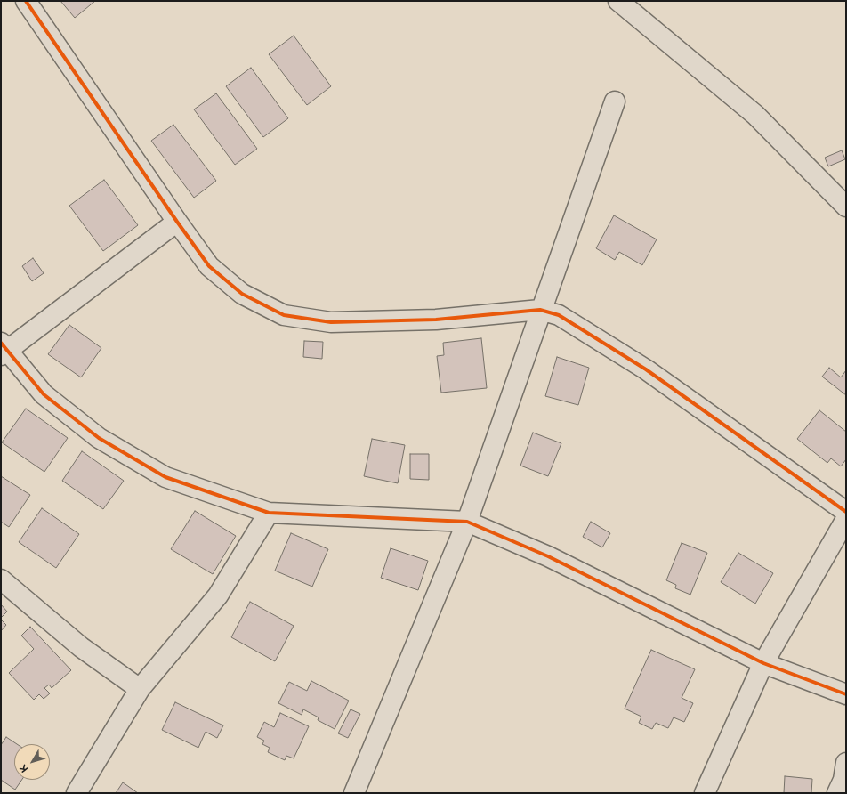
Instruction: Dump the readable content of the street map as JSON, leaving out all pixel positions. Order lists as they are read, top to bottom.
{
  "north": "bottom left"
}
